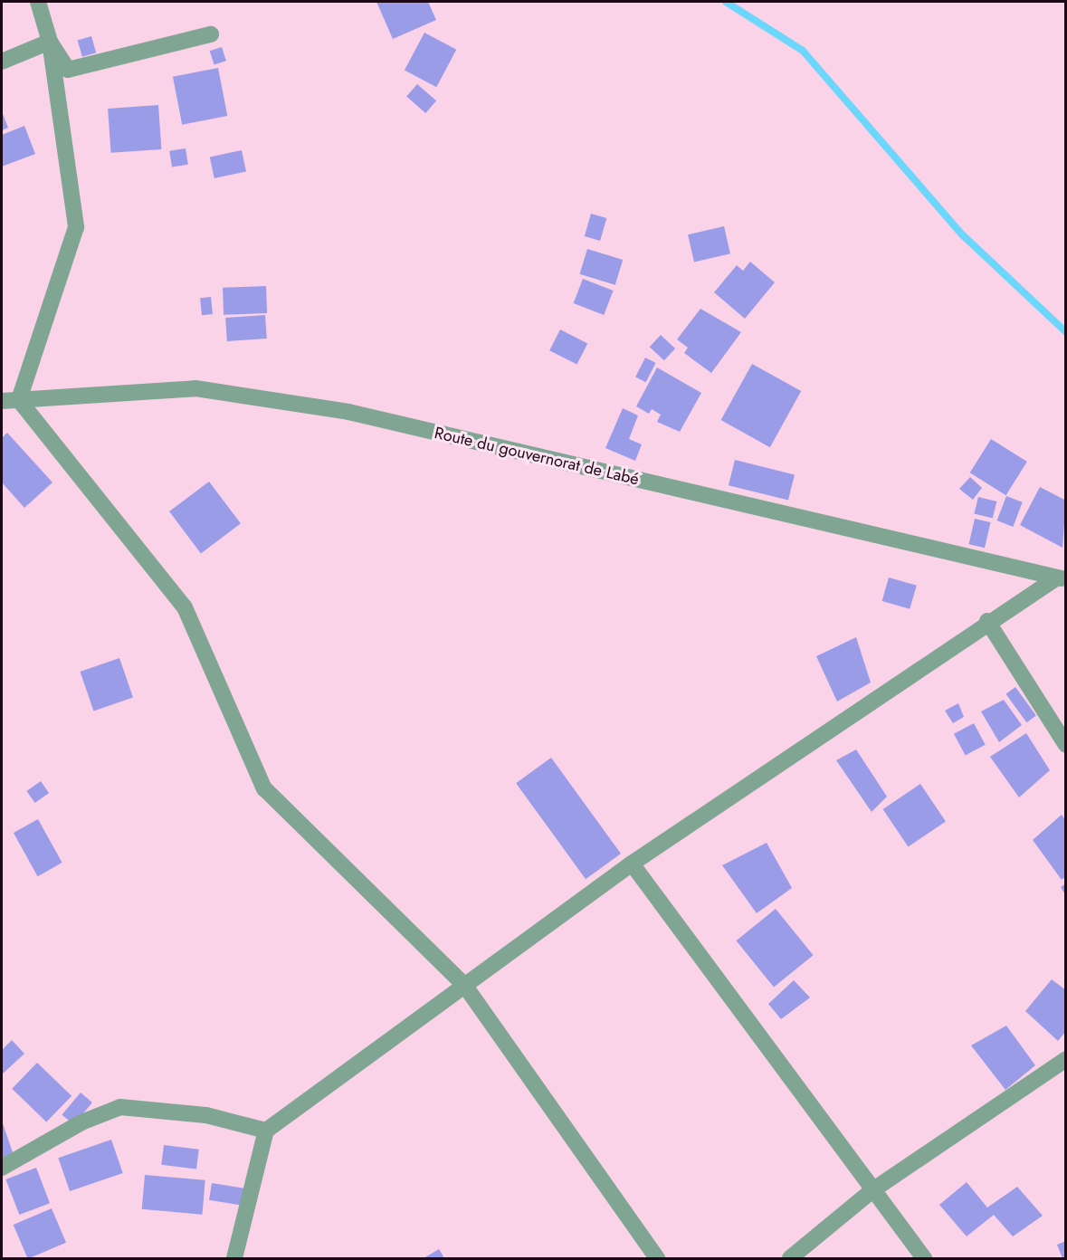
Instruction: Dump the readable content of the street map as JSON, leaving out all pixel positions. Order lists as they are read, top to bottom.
{
  "streets": {
    "street": ["Route du gouvernorat de Labé"]
  }
}
